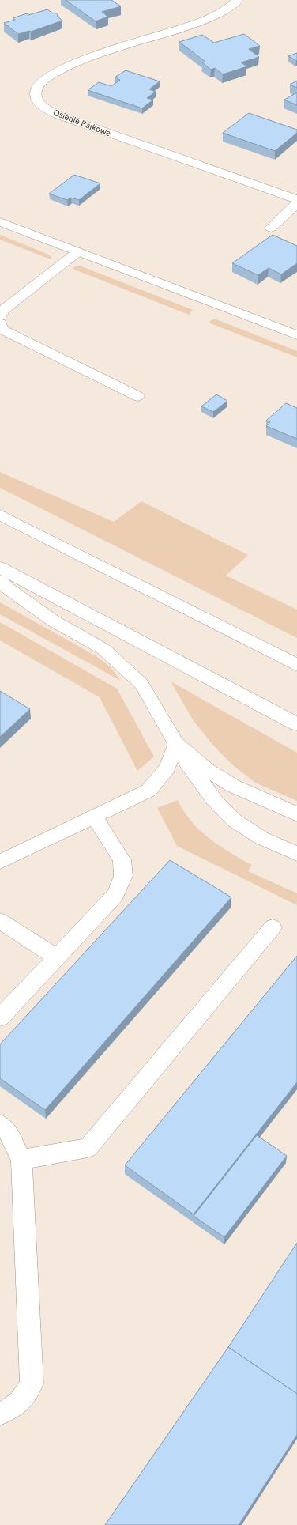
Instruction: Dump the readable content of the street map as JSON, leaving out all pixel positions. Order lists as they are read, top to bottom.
{
  "streets": {
    "street": ["Osiedle Bajkowe"]
  }
}
